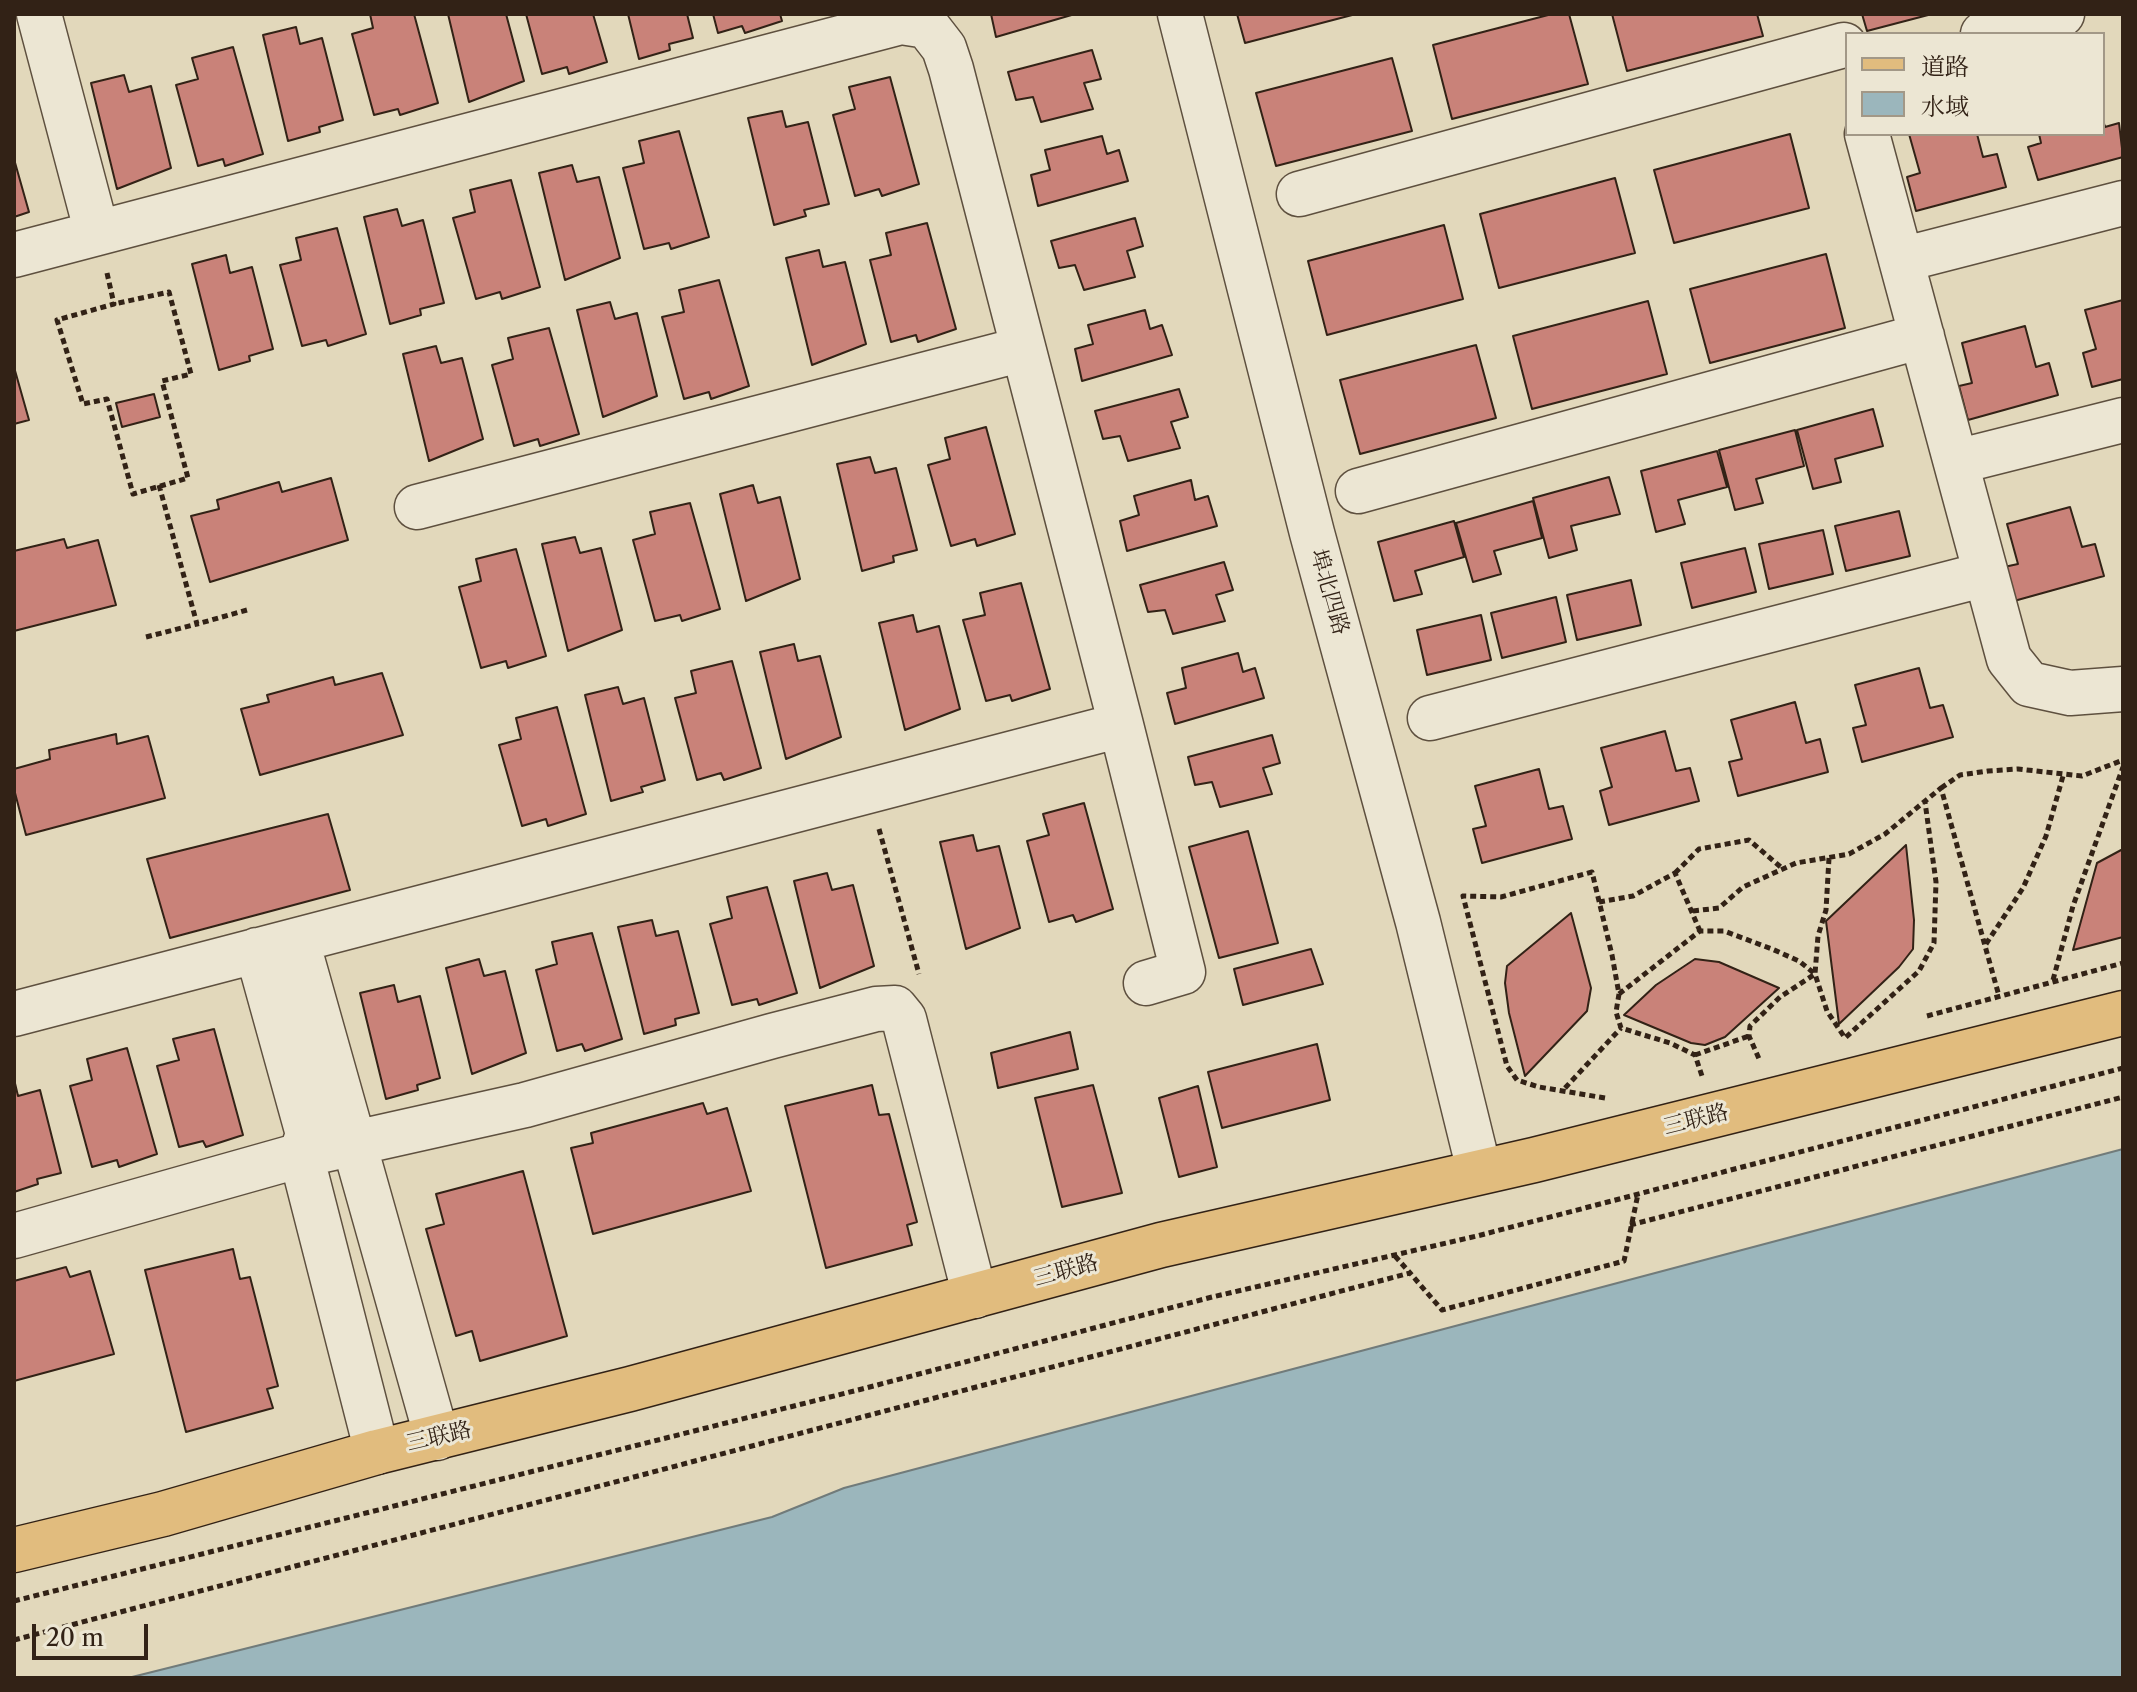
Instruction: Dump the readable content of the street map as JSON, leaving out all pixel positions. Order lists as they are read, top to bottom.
{
  "streets": {
    "main road": ["三联路"],
    "street": ["埠北四路"]
  },
  "crossings": [
    ["埠北四路", "三联路"]
  ],
  "legend": ["道路", "水域"],
  "scale_bar": "20 m"
}
